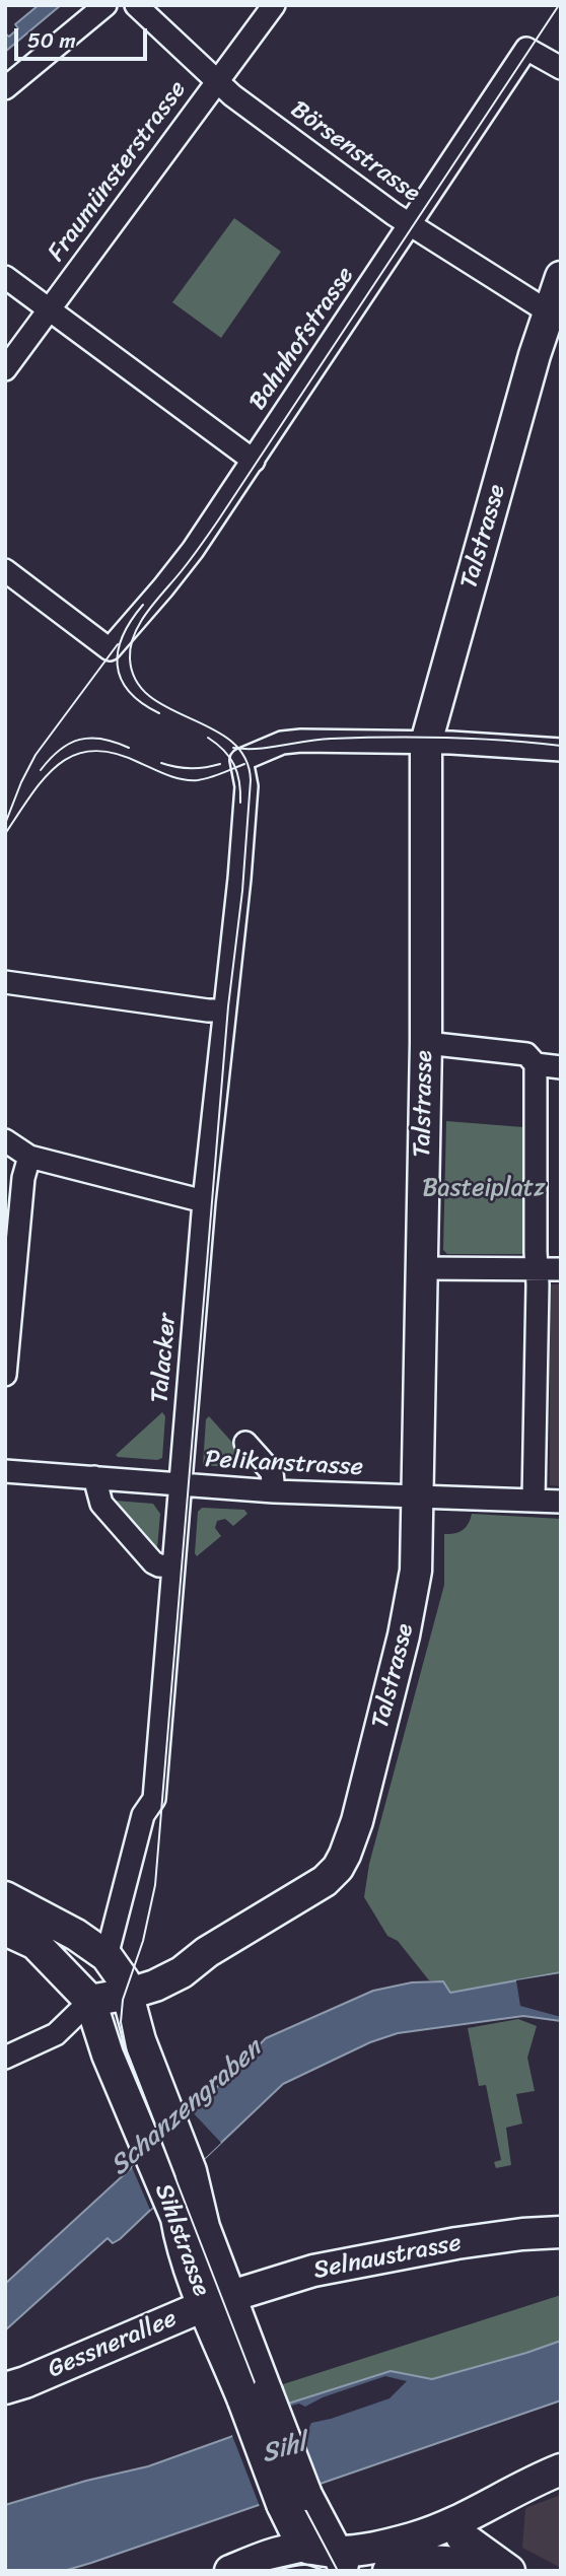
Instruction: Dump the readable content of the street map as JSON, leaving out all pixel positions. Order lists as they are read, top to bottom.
{
  "streets": {
    "street": [
      "Börsenstrasse",
      "Fraumünsterstrasse",
      "Bahnhofstrasse",
      "Talstrasse",
      "Talacker",
      "Pelikanstrasse",
      "Sihlstrasse",
      "Selnaustrasse",
      "Gessnerallee"
    ]
  },
  "crossings": [
    ["Börsenstrasse", "Fraumünsterstrasse"],
    ["Börsenstrasse", "Bahnhofstrasse"],
    ["Börsenstrasse", "Talstrasse"],
    ["Talstrasse", "Talacker"],
    ["Talstrasse", "Pelikanstrasse"],
    ["Talstrasse", "Sihlstrasse"],
    ["Talacker", "Pelikanstrasse"],
    ["Talacker", "Sihlstrasse"],
    ["Sihlstrasse", "Selnaustrasse"],
    ["Sihlstrasse", "Gessnerallee"],
    ["Selnaustrasse", "Gessnerallee"]
  ],
  "water": ["Schanzengraben", "Sihl"],
  "parks": ["Basteiplatz"],
  "scale_bar": "50 m"
}
